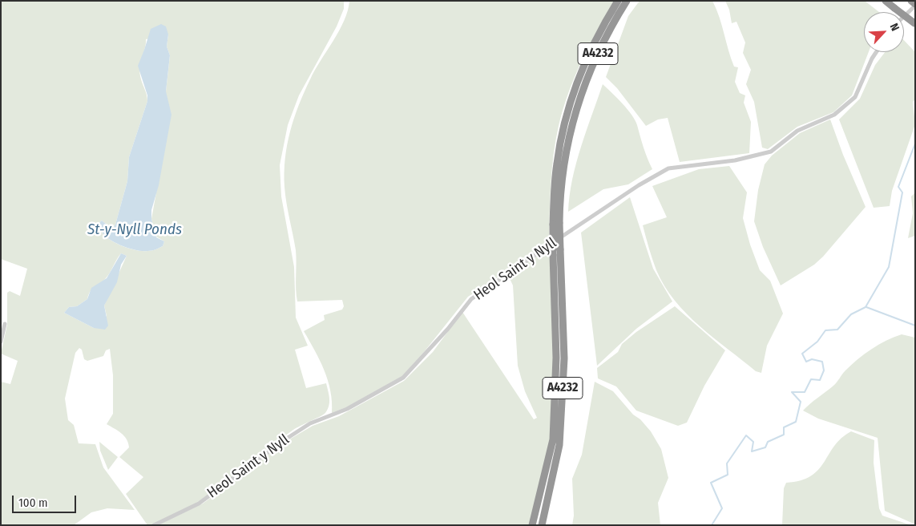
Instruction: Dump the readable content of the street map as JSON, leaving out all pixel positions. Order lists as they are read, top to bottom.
{
  "streets": {
    "highway": ["A4232"],
    "street": ["Heol Saint y Nyll"]
  },
  "water": ["St-y-Nyll Ponds"],
  "scale_bar": "100 m",
  "north": "top right"
}
